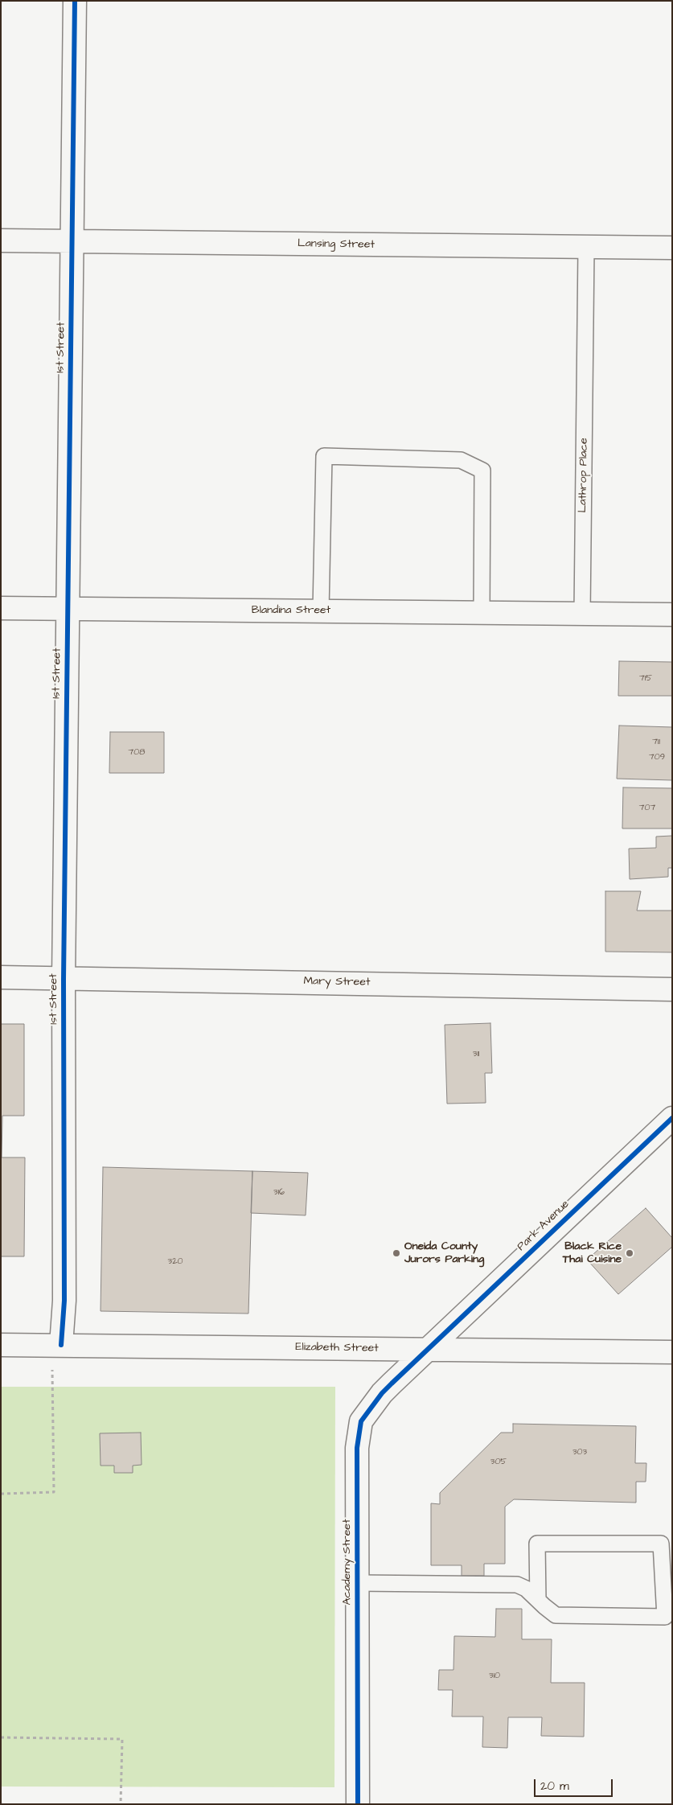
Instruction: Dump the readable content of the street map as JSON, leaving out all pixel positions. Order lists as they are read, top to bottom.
{
  "streets": {
    "street": [
      "Lansing Street",
      "1st Street",
      "Blandina Street",
      "Mary Street",
      "Park Avenue",
      "Elizabeth Street",
      "Academy Street"
    ],
    "lane": ["Lathrop Place"]
  },
  "crossings": [
    ["Lansing Street", "1st Street"],
    ["Lansing Street", "Lathrop Place"],
    ["1st Street", "Blandina Street"],
    ["1st Street", "Mary Street"],
    ["1st Street", "Elizabeth Street"],
    ["Lathrop Place", "Blandina Street"],
    ["Park Avenue", "Elizabeth Street"],
    ["Park Avenue", "Academy Street"],
    ["Elizabeth Street", "Academy Street"]
  ],
  "places": ["Oneida County Jurors Parking", "Black Rice Thai Cuisine"],
  "house_numbers": [
    "715",
    "711",
    "708",
    "709",
    "707",
    "311",
    "316",
    "320",
    "303",
    "305",
    "310"
  ],
  "scale_bar": "20 m"
}
